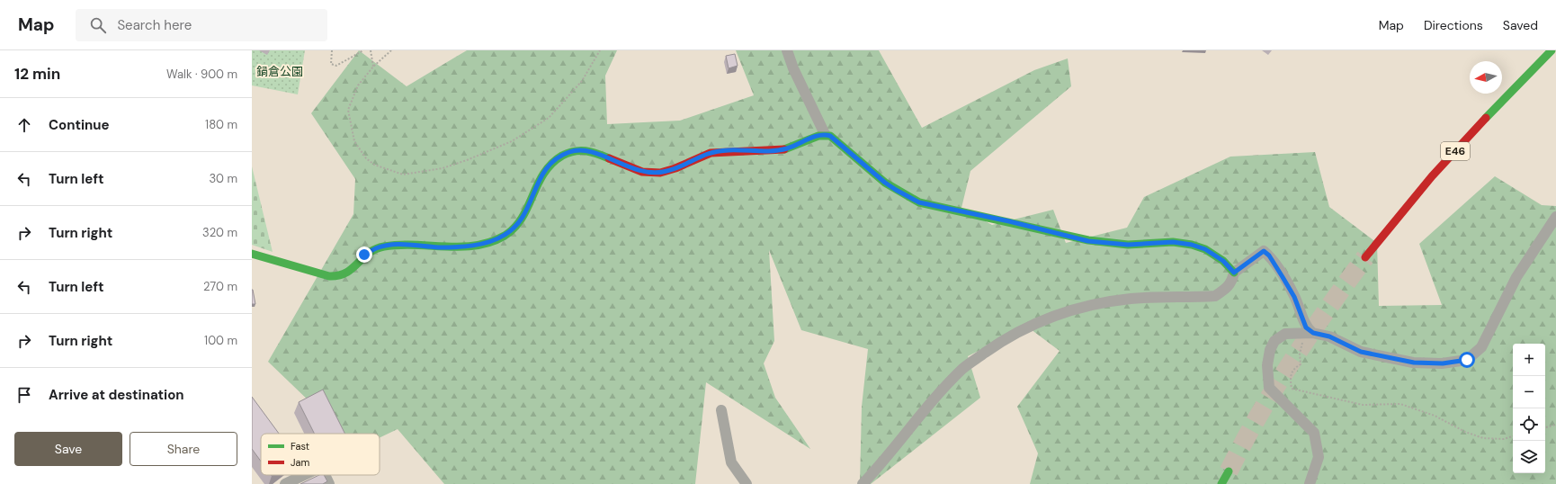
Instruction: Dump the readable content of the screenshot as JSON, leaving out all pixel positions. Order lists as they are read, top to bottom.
{
  "streets": {
    "main road": ["E46"]
  },
  "parks": ["鍋倉公園"],
  "legend": ["Fast", "Jam"],
  "north": "left",
  "page": {
    "header": "Map",
    "search": "Search here",
    "nav": ["Map", "Directions", "Saved"],
    "heading": ["12 min", "Walk · 900 m"],
    "list": [
      ["Continue", "180 m"],
      ["Turn left", "30 m"],
      ["Turn right", "320 m"],
      ["Turn left", "270 m"],
      ["Turn right", "100 m"],
      "Arrive at destination"
    ],
    "map_buttons": ["+", "−"],
    "buttons": ["Save", "Share"]
  }
}
